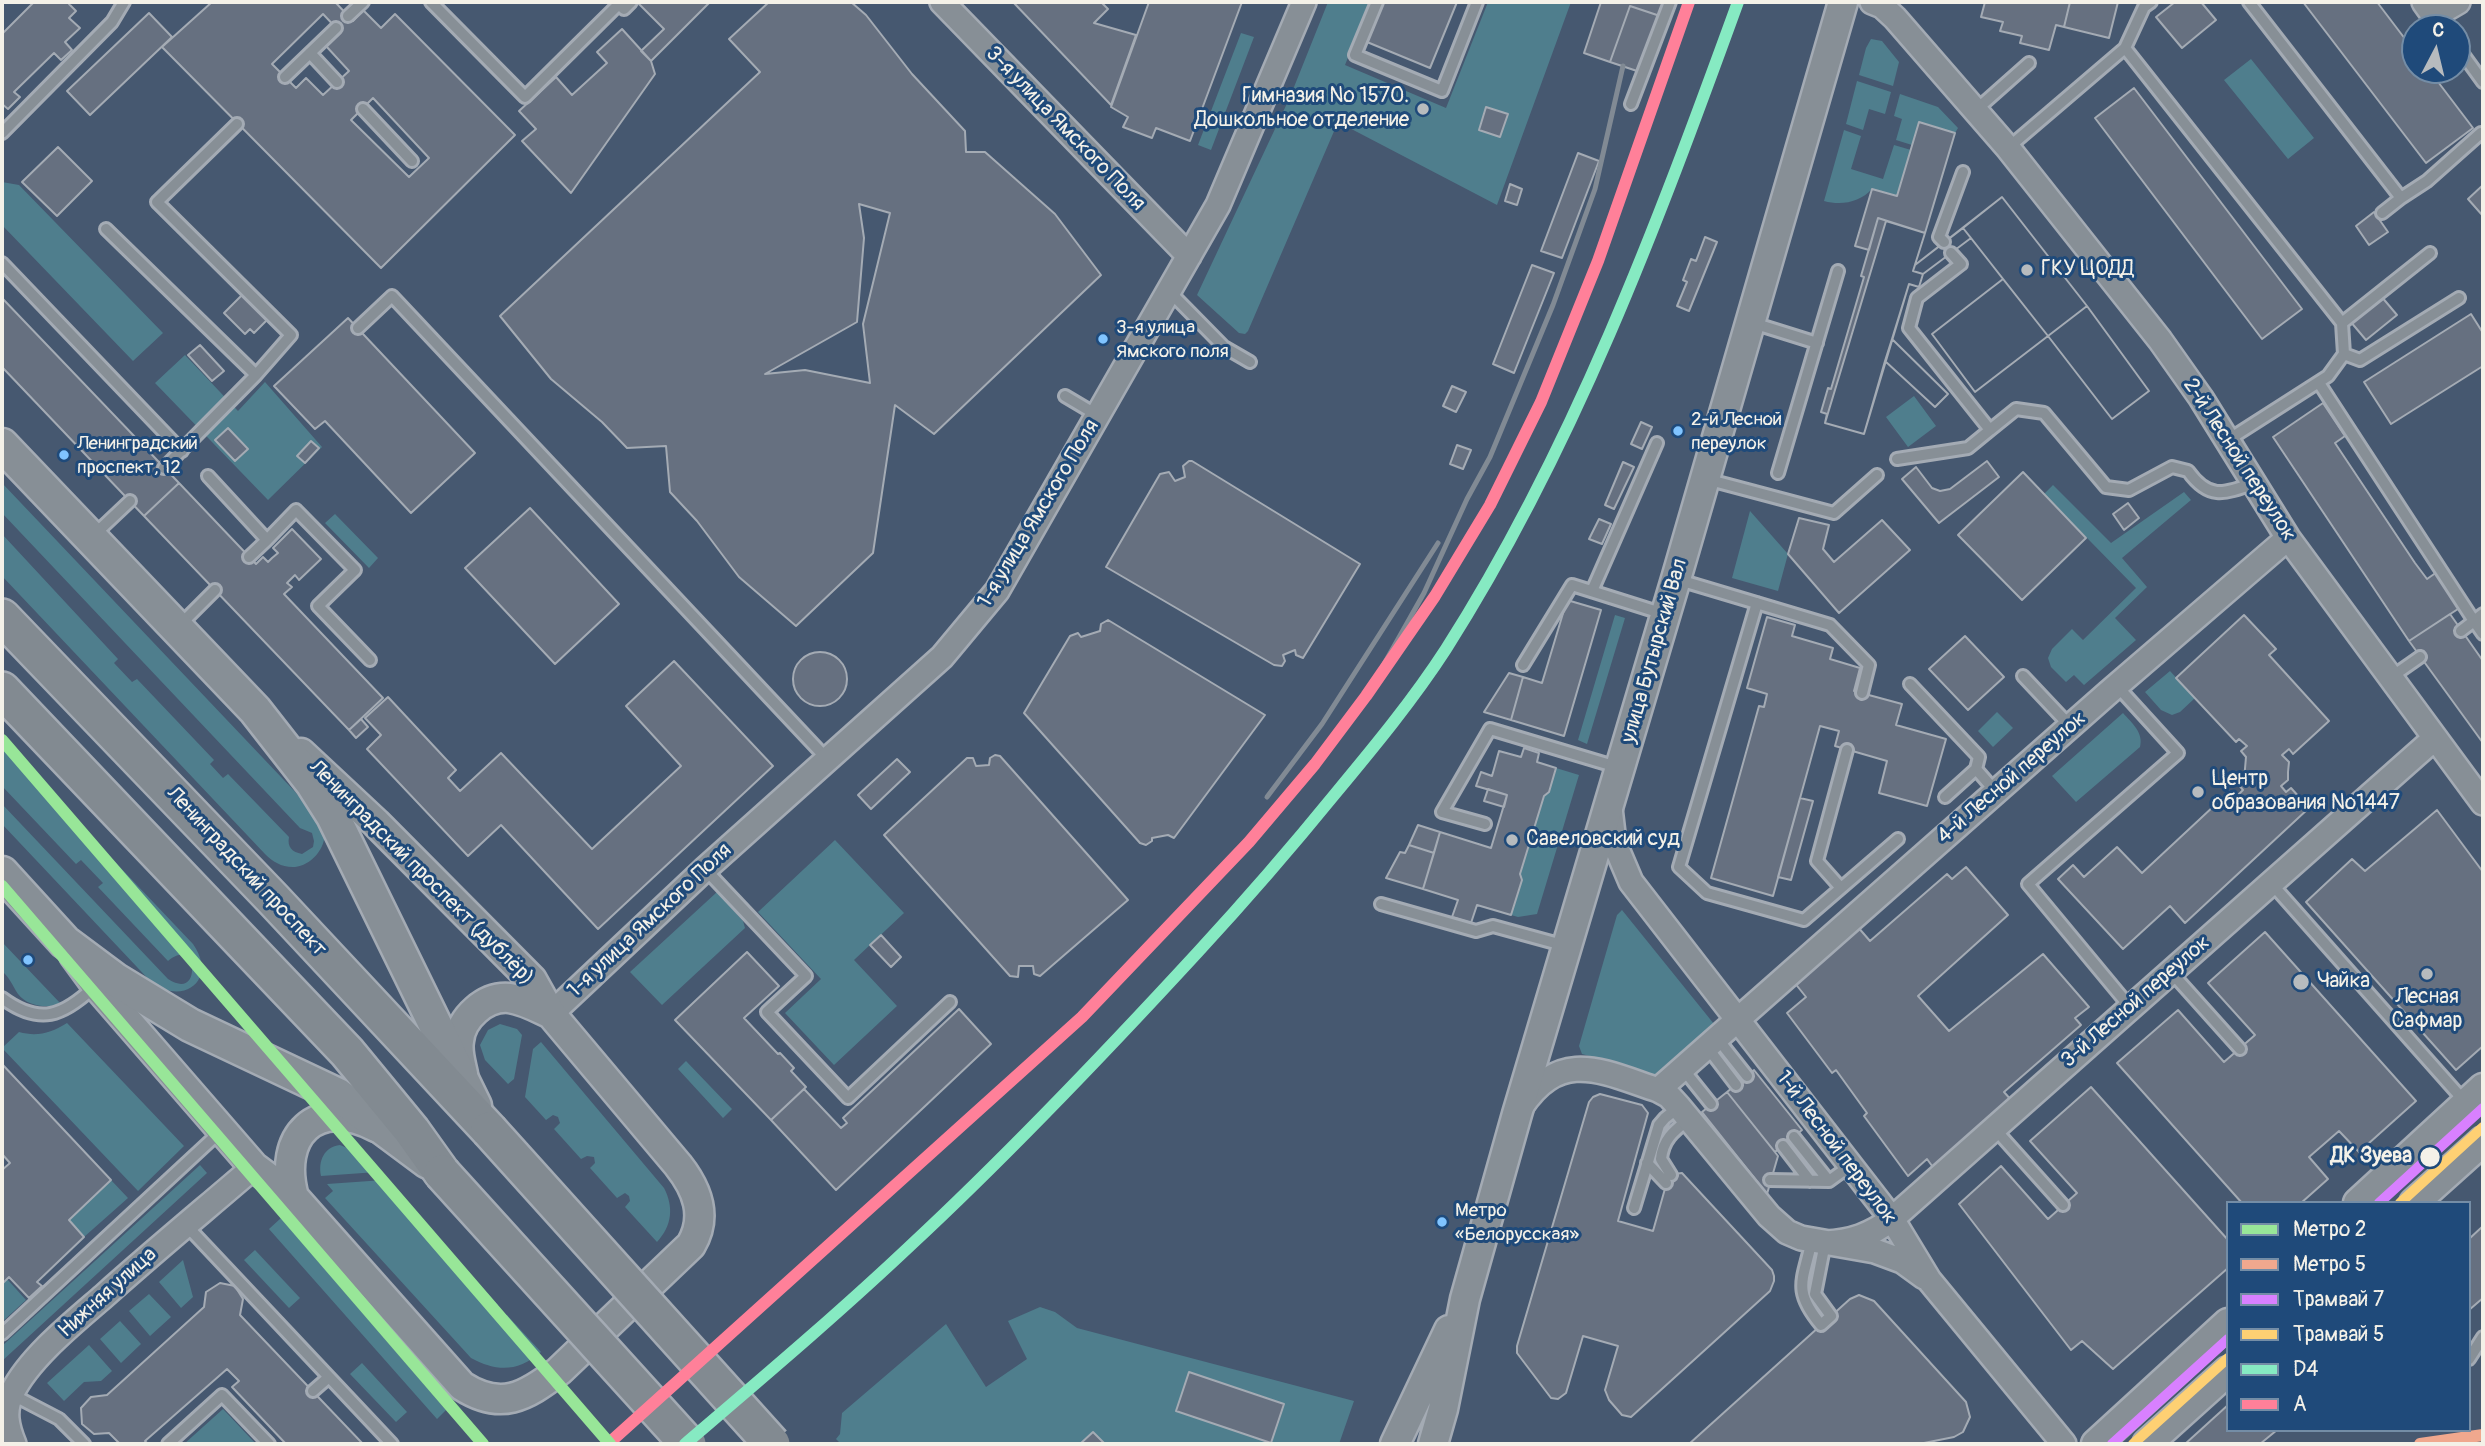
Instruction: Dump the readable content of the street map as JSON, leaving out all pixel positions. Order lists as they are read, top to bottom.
{
  "streets": {
    "main road": ["Ленинградский проспект", "Ленинградский проспект (дублёр)"],
    "street": [
      "3-я улица Ямского Поля",
      "2-й Лесной переулок",
      "1-я улица Ямского Поля",
      "улица Бутырский Вал",
      "4-й Лесной переулок",
      "3-й Лесной переулок",
      "1-й Лесной переулок",
      "Нижняя улица"
    ]
  },
  "crossings": [
    ["3-я улица Ямского Поля", "1-я улица Ямского Поля"],
    ["2-й Лесной переулок", "4-й Лесной переулок"],
    ["2-й Лесной переулок", "3-й Лесной переулок"],
    ["1-я улица Ямского Поля", "Ленинградский проспект (дублёр)"],
    ["улица Бутырский Вал", "1-й Лесной переулок"],
    ["4-й Лесной переулок", "1-й Лесной переулок"],
    ["Ленинградский проспект", "Ленинградский проспект (дублёр)"],
    ["Ленинградский проспект (дублёр)", "Нижняя улица"],
    ["3-й Лесной переулок", "1-й Лесной переулок"]
  ],
  "places": [
    "Гимназия № 1570. Дошкольное отделение",
    "ГКУ ЦОДД",
    "3-я улица Ямского поля",
    "2-й Лесной переулок",
    "Ленинградский проспект, 12",
    "Центр образования №1447",
    "Савеловский cуд",
    "Лесная Сафмар",
    "Чайка",
    "ДК Зуева",
    "Метро «Белорусская»"
  ],
  "lines": [
    "transit line D4",
    "transit line A",
    "metro line 2",
    "tram line 7",
    "tram line 5",
    "metro line 5"
  ],
  "legend": [
    "Метро 2",
    "Метро 5",
    "Трамвай 7",
    "Трамвай 5",
    "D4",
    "A"
  ],
  "north": "top"
}
